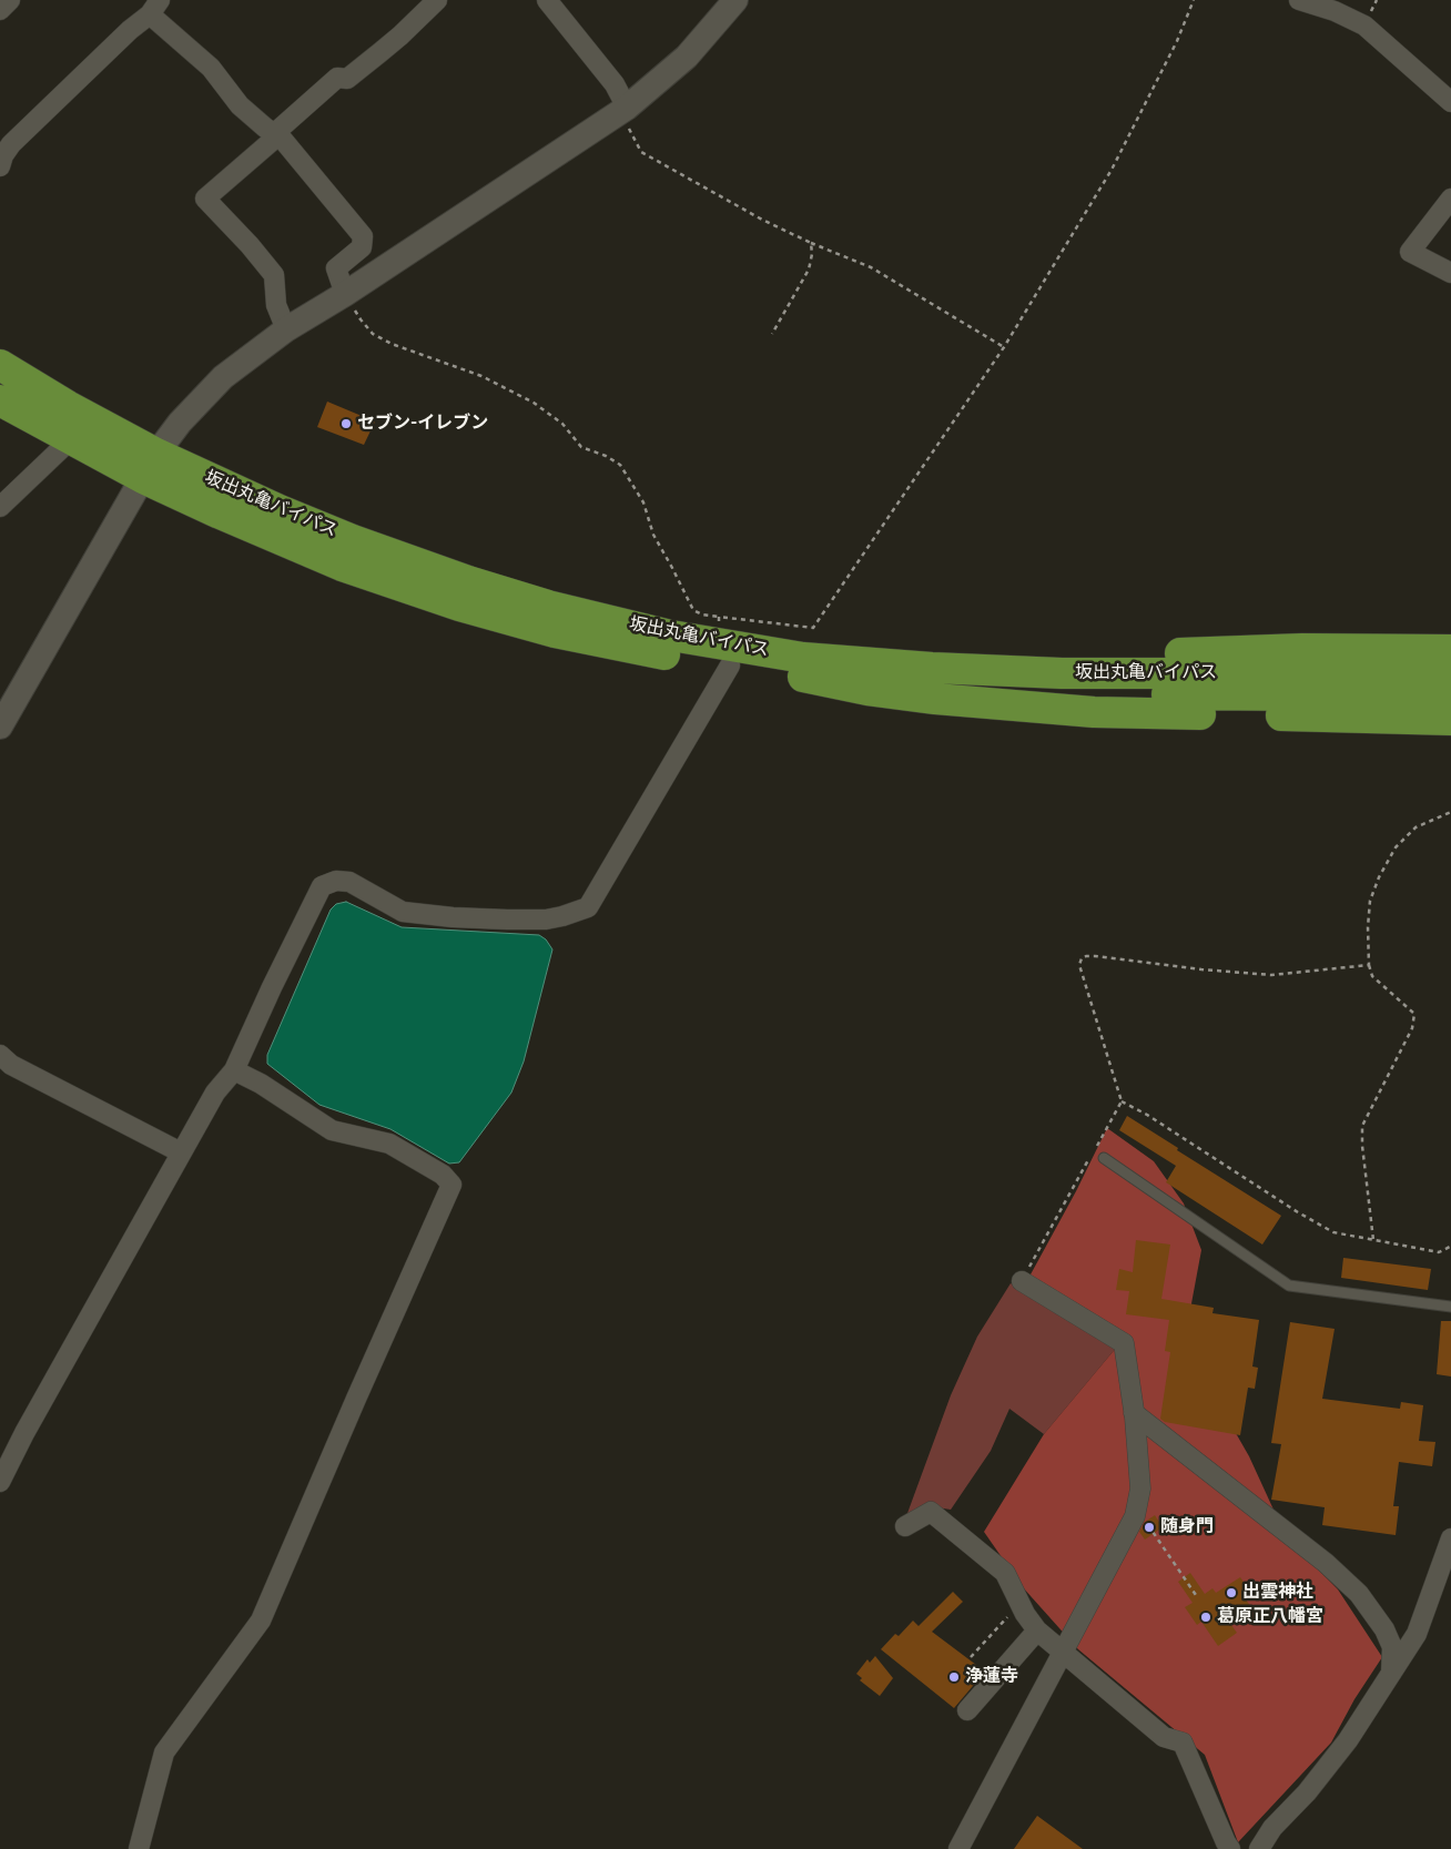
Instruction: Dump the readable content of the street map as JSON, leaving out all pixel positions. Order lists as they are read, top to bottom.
{
  "streets": {
    "highway": ["坂出丸亀バイパス"]
  },
  "places": [
    "セブン-イレブン",
    "随身門",
    "出雲神社",
    "葛原正八幡宮",
    "浄蓮寺"
  ]
}
